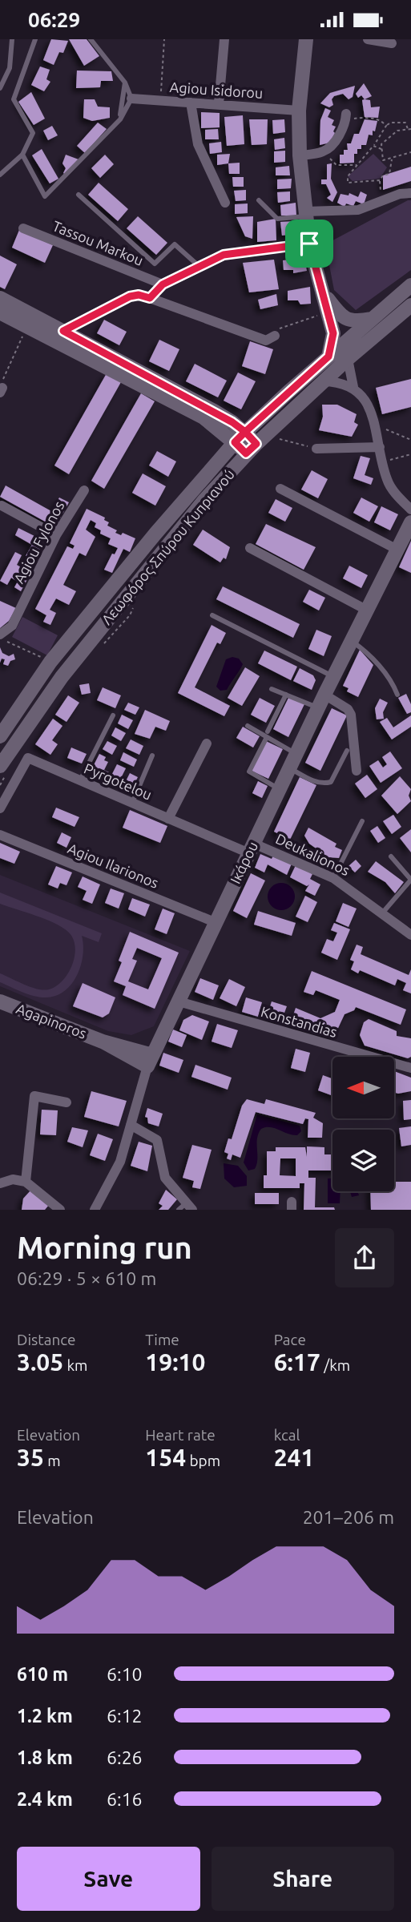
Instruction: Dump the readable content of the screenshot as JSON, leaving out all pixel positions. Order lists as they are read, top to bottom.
{
  "streets": {
    "main road": ["Λεωφόρος Σπύρου Κυπριανού", "Ικάρου", "Agapinoros"],
    "street": [
      "Agiou Isidorou",
      "Tassou Markou",
      "Agiou Fylonos",
      "Pyrgotelou",
      "Deukalionos",
      "Agiou Ilarionos",
      "Konstandias"
    ]
  },
  "crossings": [
    ["Pyrgotelou", "Deukalionos"],
    ["Pyrgotelou", "Ικάρου"],
    ["Deukalionos", "Ικάρου"],
    ["Ικάρου", "Agiou Ilarionos"],
    ["Ικάρου", "Agapinoros"],
    ["Ικάρου", "Konstandias"]
  ],
  "north": "left",
  "page": {
    "status": "06:29",
    "heading": ["Morning run", "06:29 · 5 × 610 m"],
    "stats": [
      ["Distance", "3.05 km"],
      ["Time", "19:10"],
      ["Pace", "6:17 /km"],
      ["Elevation", "35 m"],
      ["Heart rate", "154 bpm"],
      ["kcal", "241"]
    ],
    "chart": ["Elevation", "201–206 m"],
    "list": [
      {
        "name": "610 m",
        "note": "6:10"
      },
      {
        "name": "1.2 km",
        "note": "6:12"
      },
      {
        "name": "1.8 km",
        "note": "6:26"
      },
      {
        "name": "2.4 km",
        "note": "6:16"
      }
    ],
    "buttons": ["Save", "Share"]
  }
}
